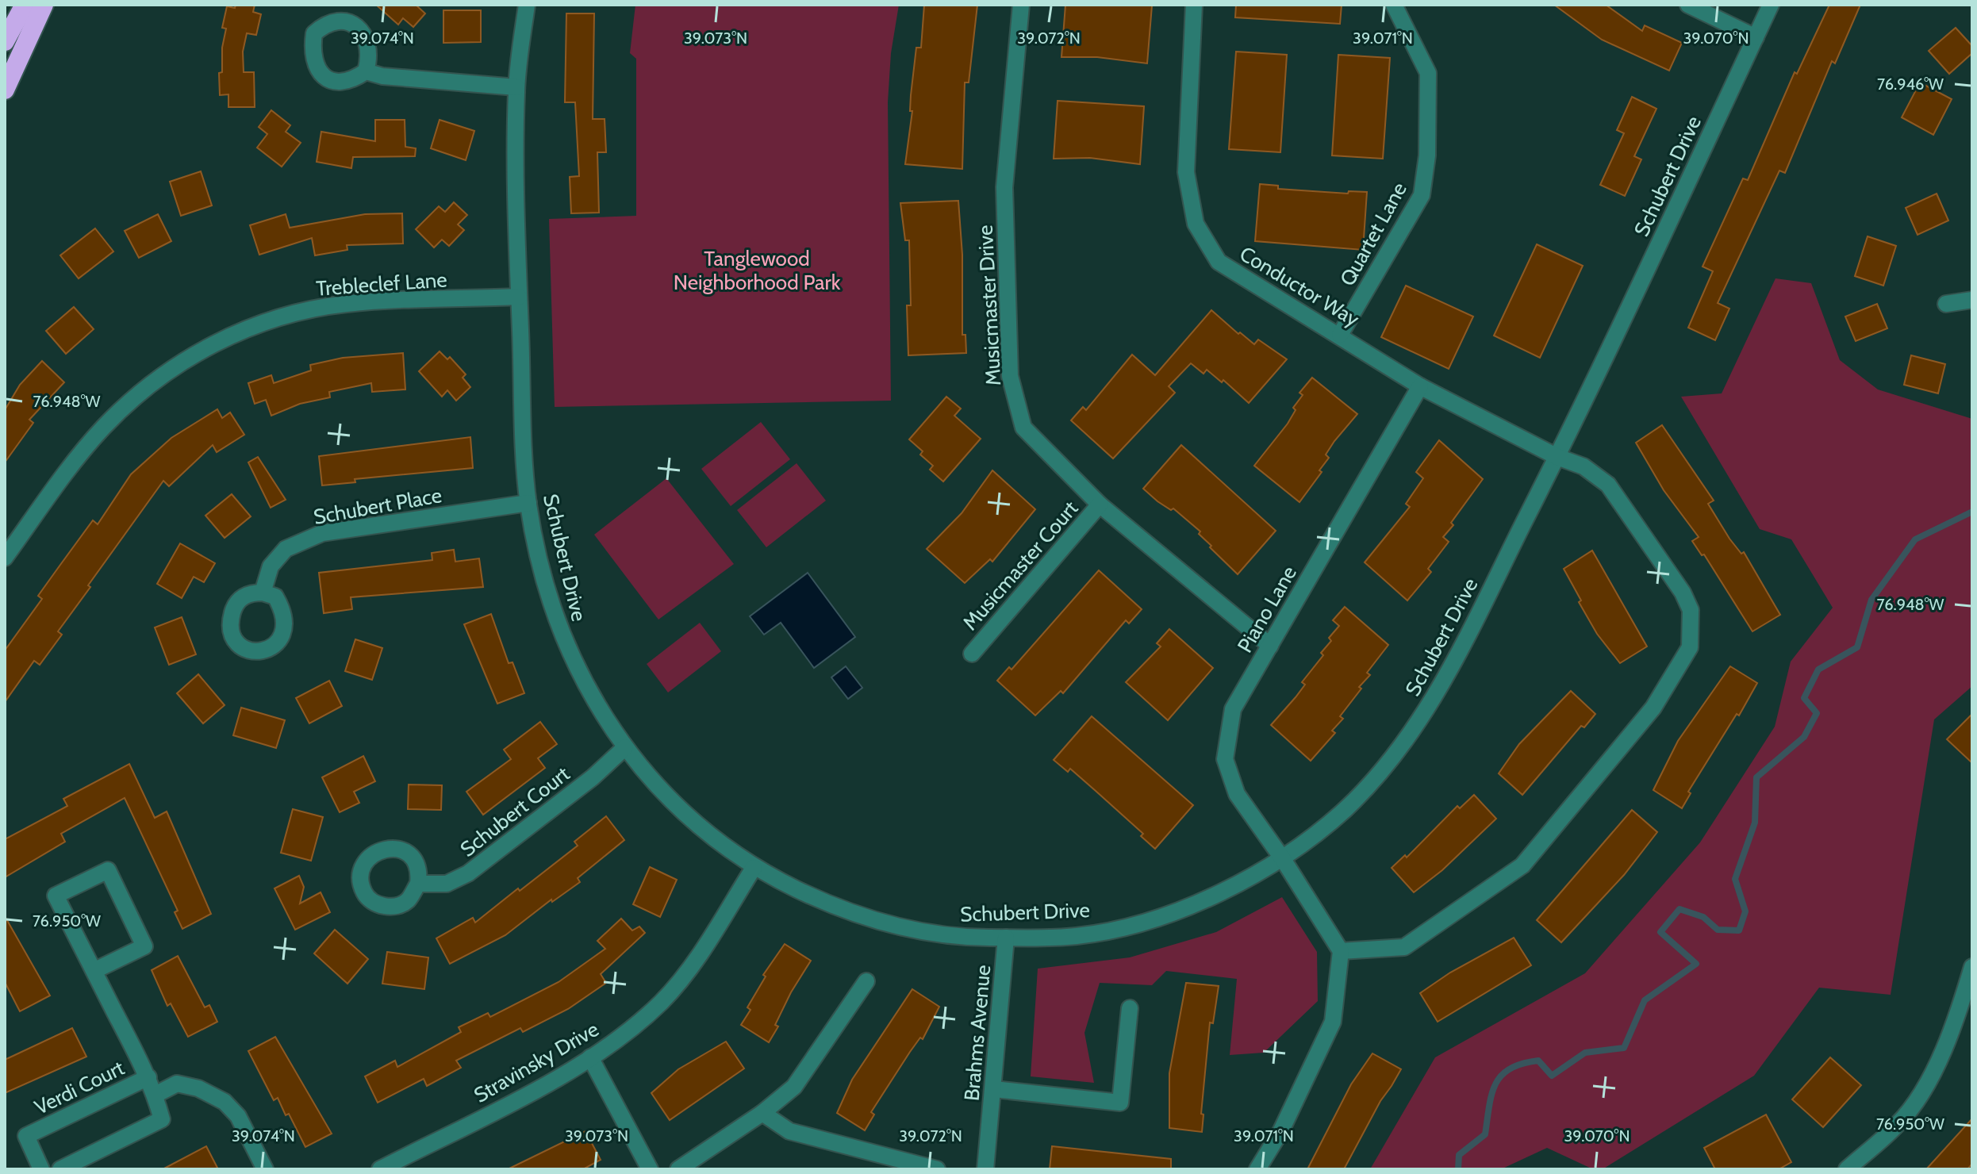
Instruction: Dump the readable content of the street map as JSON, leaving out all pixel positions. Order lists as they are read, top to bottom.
{
  "streets": {
    "street": [
      "Schubert Drive",
      "Quartet Lane",
      "Trebleclef Lane",
      "Conductor Way",
      "Musicmaster Drive",
      "Schubert Place",
      "Musicmaster Court",
      "Piano Lane",
      "Schubert Court",
      "Brahms Avenue",
      "Stravinsky Drive",
      "Verdi Court"
    ]
  },
  "crossings": [
    ["Schubert Drive", "Trebleclef Lane"],
    ["Schubert Drive", "Conductor Way"],
    ["Schubert Drive", "Schubert Place"],
    ["Schubert Drive", "Piano Lane"],
    ["Schubert Drive", "Schubert Court"],
    ["Schubert Drive", "Brahms Avenue"],
    ["Schubert Drive", "Stravinsky Drive"],
    ["Quartet Lane", "Conductor Way"],
    ["Conductor Way", "Piano Lane"],
    ["Musicmaster Drive", "Musicmaster Court"],
    ["Musicmaster Drive", "Piano Lane"]
  ],
  "parks": ["Tanglewood Neighborhood Park"],
  "coordinates": [
    "39.074°N",
    "39.073°N",
    "39.072°N",
    "39.071°N",
    "39.070°N",
    "76.946°W",
    "76.948°W",
    "76.950°W"
  ]
}
